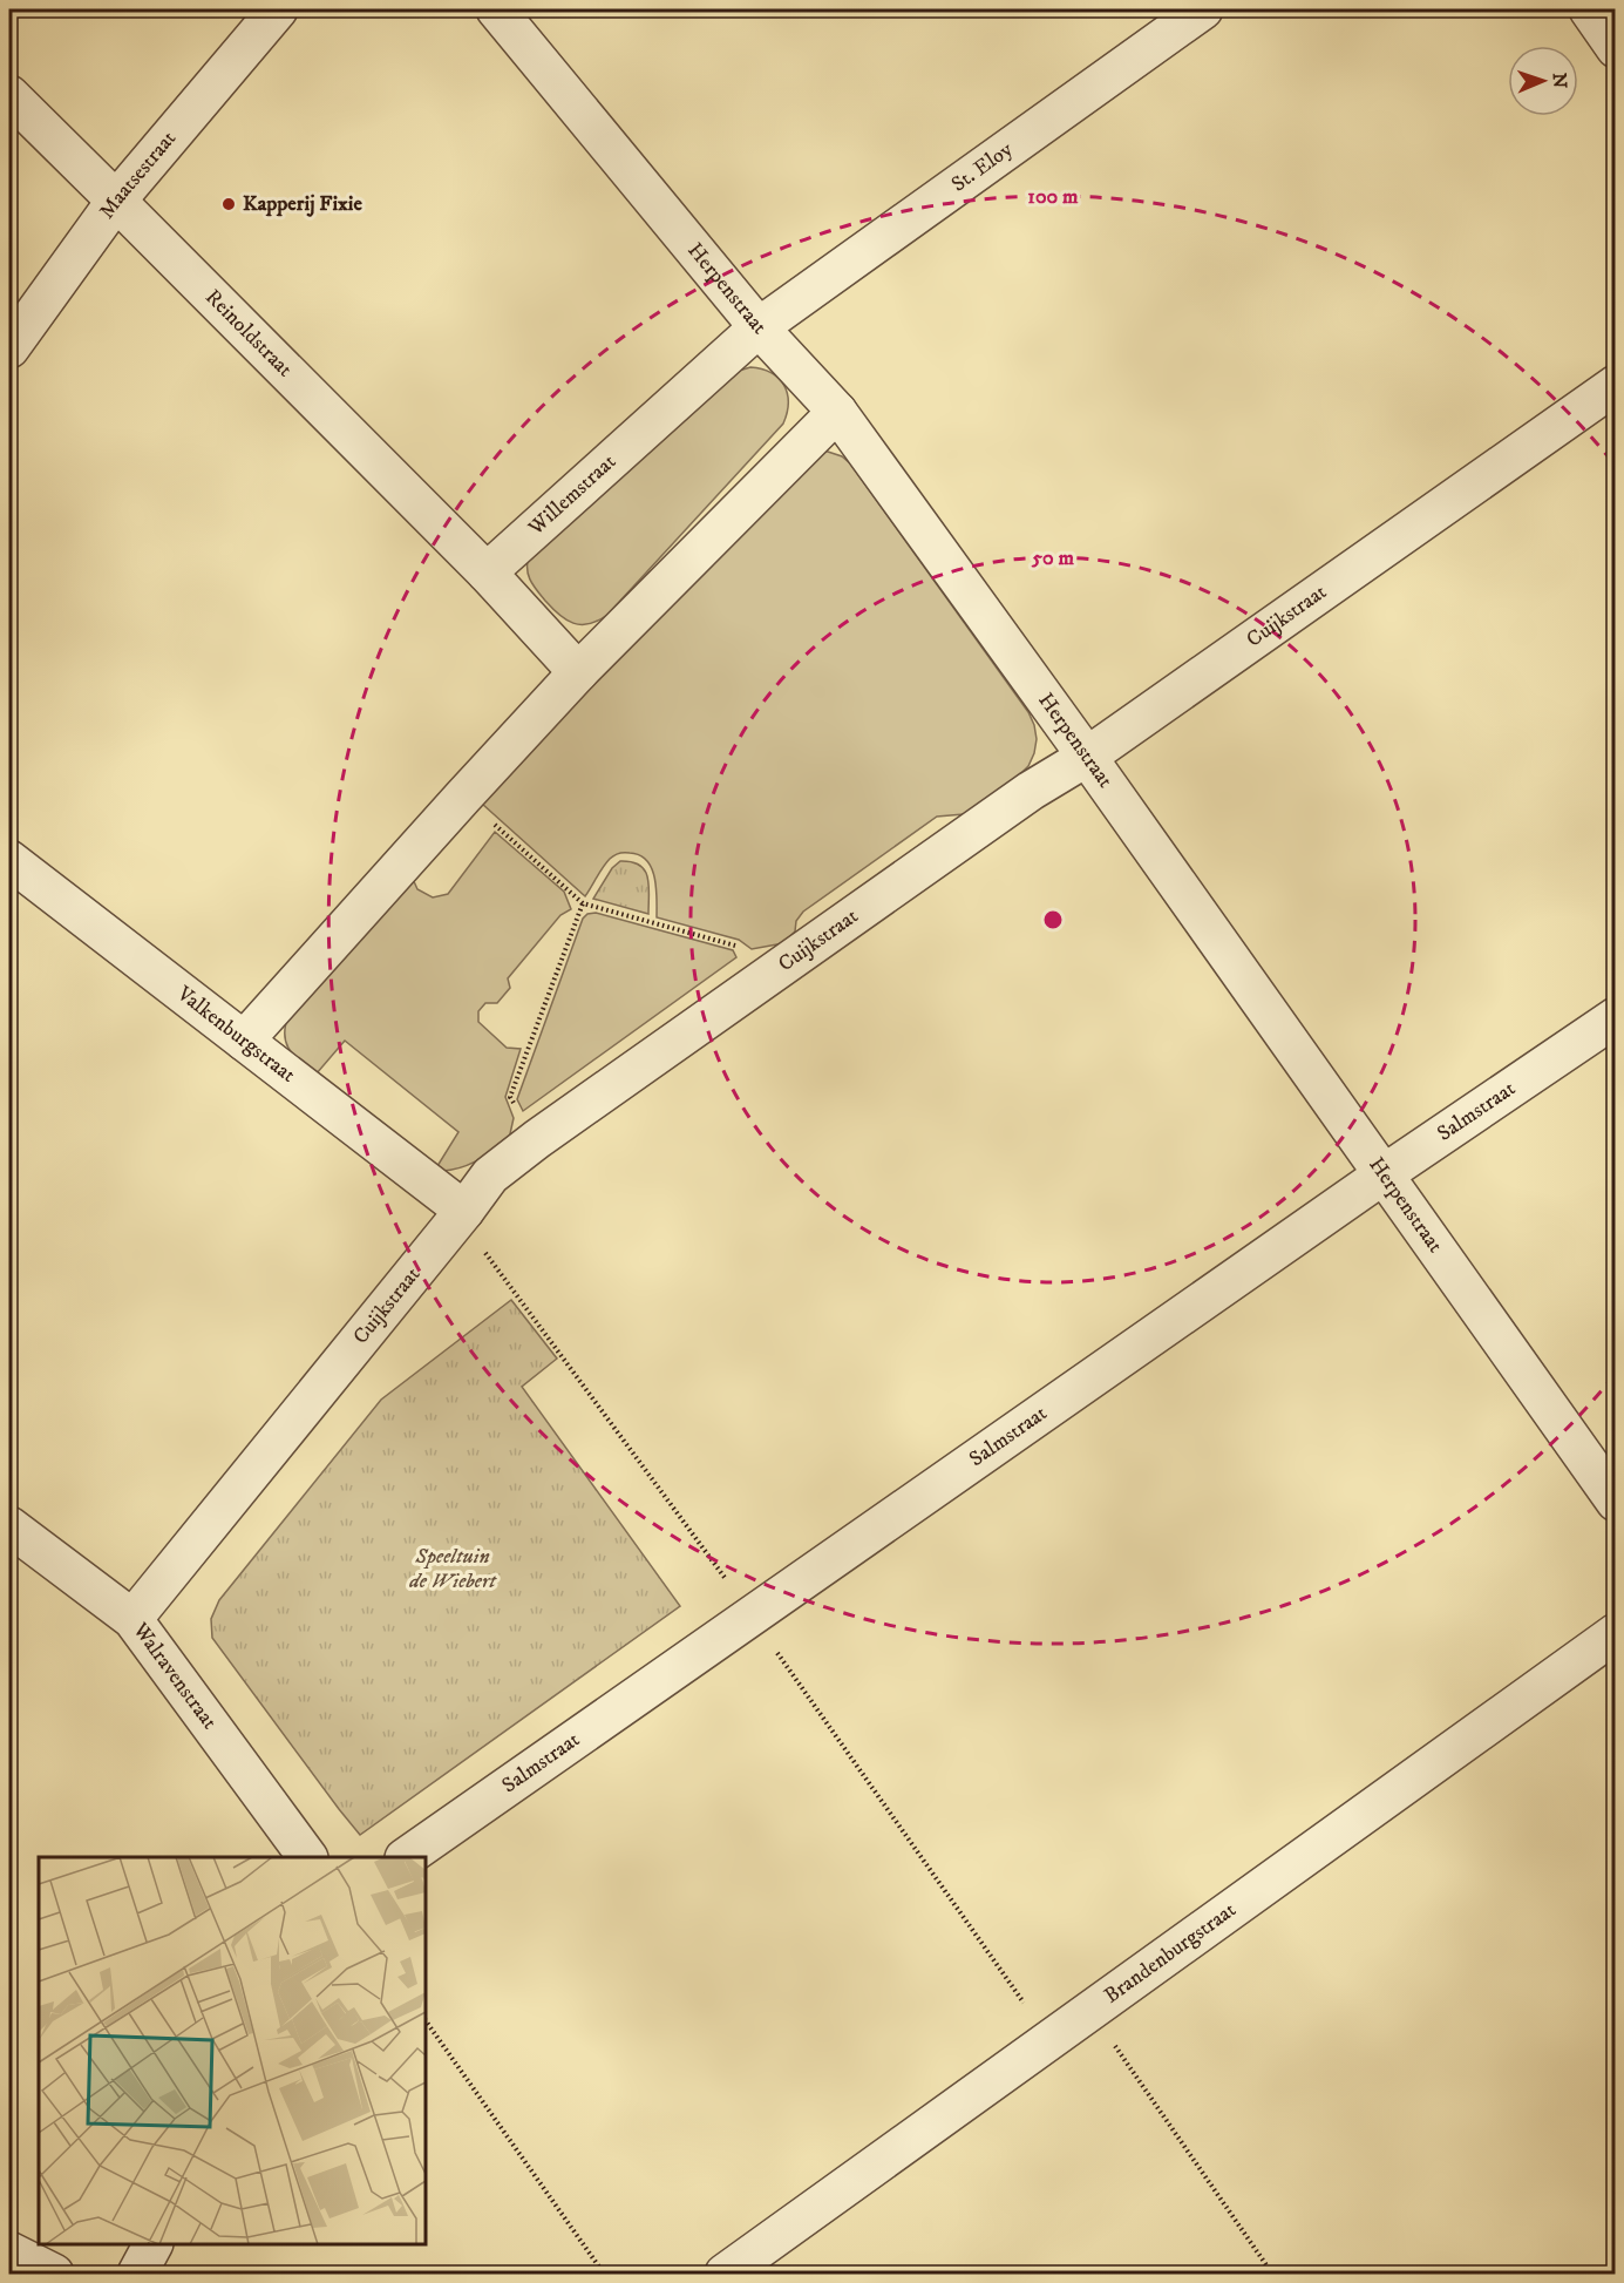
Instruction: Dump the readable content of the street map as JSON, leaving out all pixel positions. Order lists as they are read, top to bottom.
{
  "streets": {
    "street": [
      "St. Eloy",
      "Maatsestraat",
      "Herpenstraat",
      "Reinoldstraat",
      "Willemstraat",
      "Cuijkstraat",
      "Valkenburgstraat",
      "Salmstraat",
      "Walravenstraat",
      "Brandenburgstraat"
    ]
  },
  "crossings": [
    ["St. Eloy", "Herpenstraat"],
    ["St. Eloy", "Willemstraat"],
    ["Maatsestraat", "Reinoldstraat"],
    ["Herpenstraat", "Willemstraat"],
    ["Herpenstraat", "Cuijkstraat"],
    ["Herpenstraat", "Salmstraat"],
    ["Reinoldstraat", "Willemstraat"],
    ["Cuijkstraat", "Valkenburgstraat"],
    ["Cuijkstraat", "Walravenstraat"]
  ],
  "parks": ["Speeltuin de Wiebert"],
  "places": ["Kapperij Fixie"],
  "north": "right",
  "rings": ["100 m", "50 m"]
}
